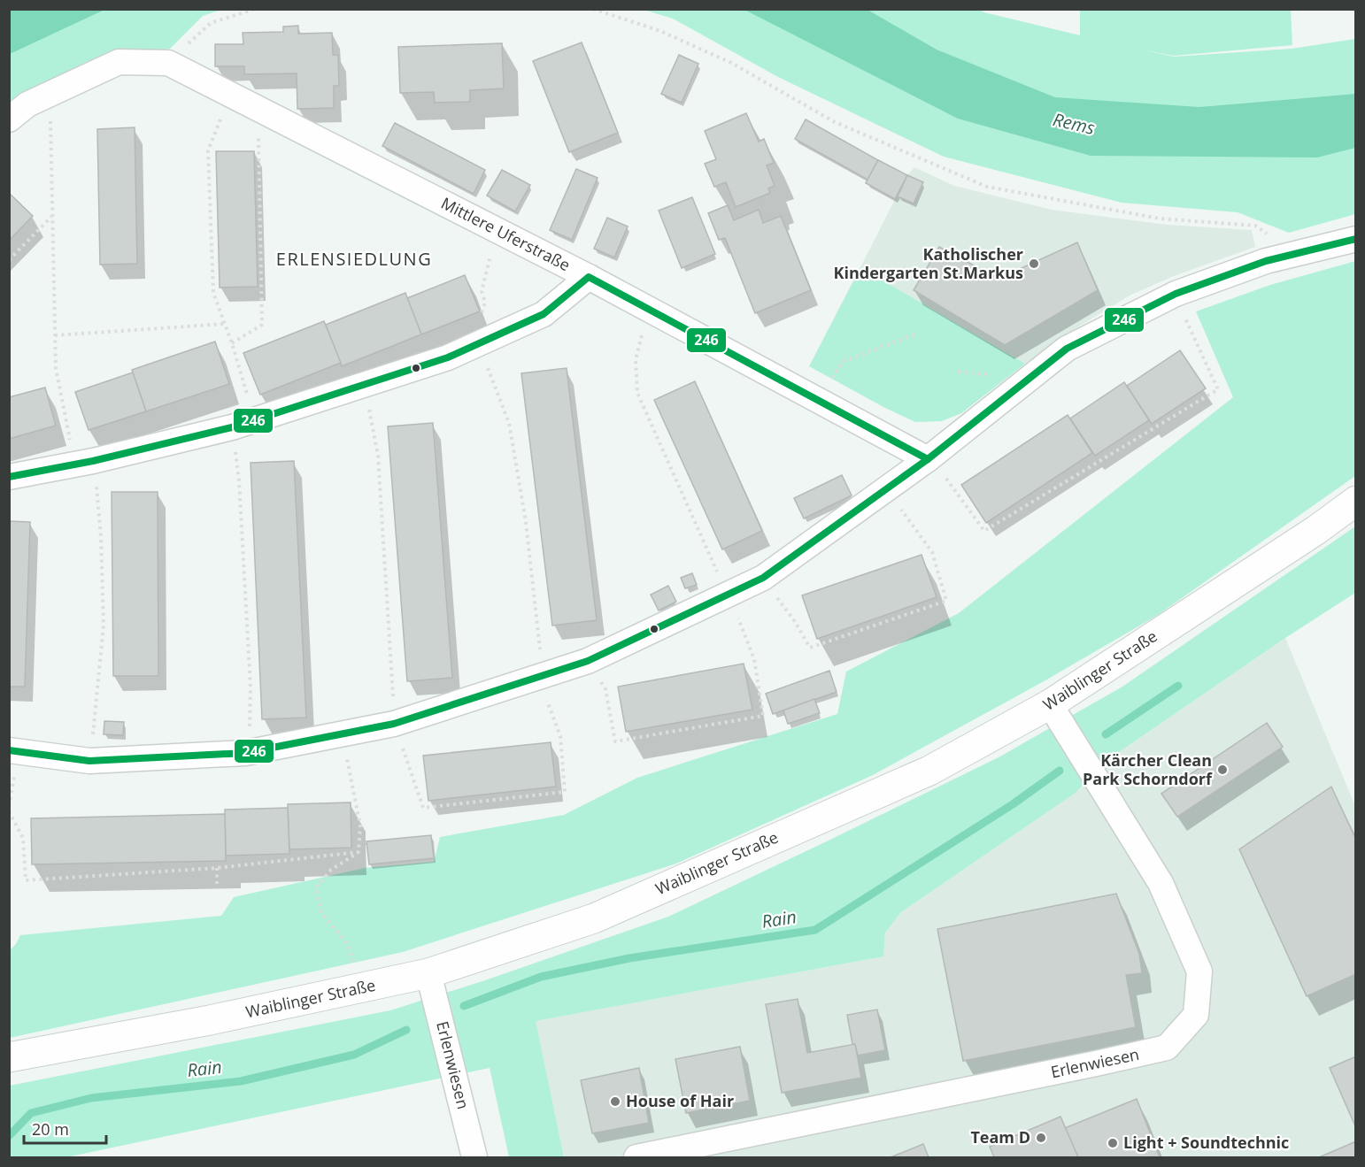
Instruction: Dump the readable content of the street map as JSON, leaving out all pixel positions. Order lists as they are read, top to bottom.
{
  "streets": {
    "main road": ["Waiblinger Straße"],
    "street": ["Mittlere Uferstraße", "Erlenwiesen"]
  },
  "crossings": [
    ["Waiblinger Straße", "Erlenwiesen"]
  ],
  "districts": ["ERLENSIEDLUNG"],
  "water": ["Rems", "Rain"],
  "places": [
    "Katholischer Kindergarten St.Markus",
    "Kärcher Clean Park Schorndorf",
    "House of Hair",
    "Team D",
    "Light + Soundtechnic"
  ],
  "lines": ["transit line 246"],
  "scale_bar": "20 m"
}
